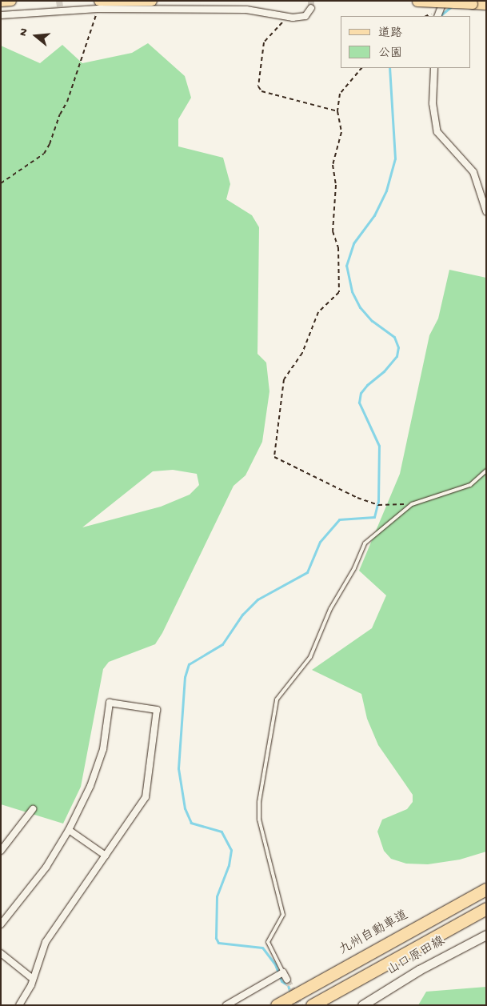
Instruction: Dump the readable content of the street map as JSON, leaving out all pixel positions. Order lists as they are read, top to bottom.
{
  "streets": {
    "highway": ["九州自動車道"],
    "main road": ["山口原田線"]
  },
  "legend": ["道路", "公園"],
  "north": "left"
}
